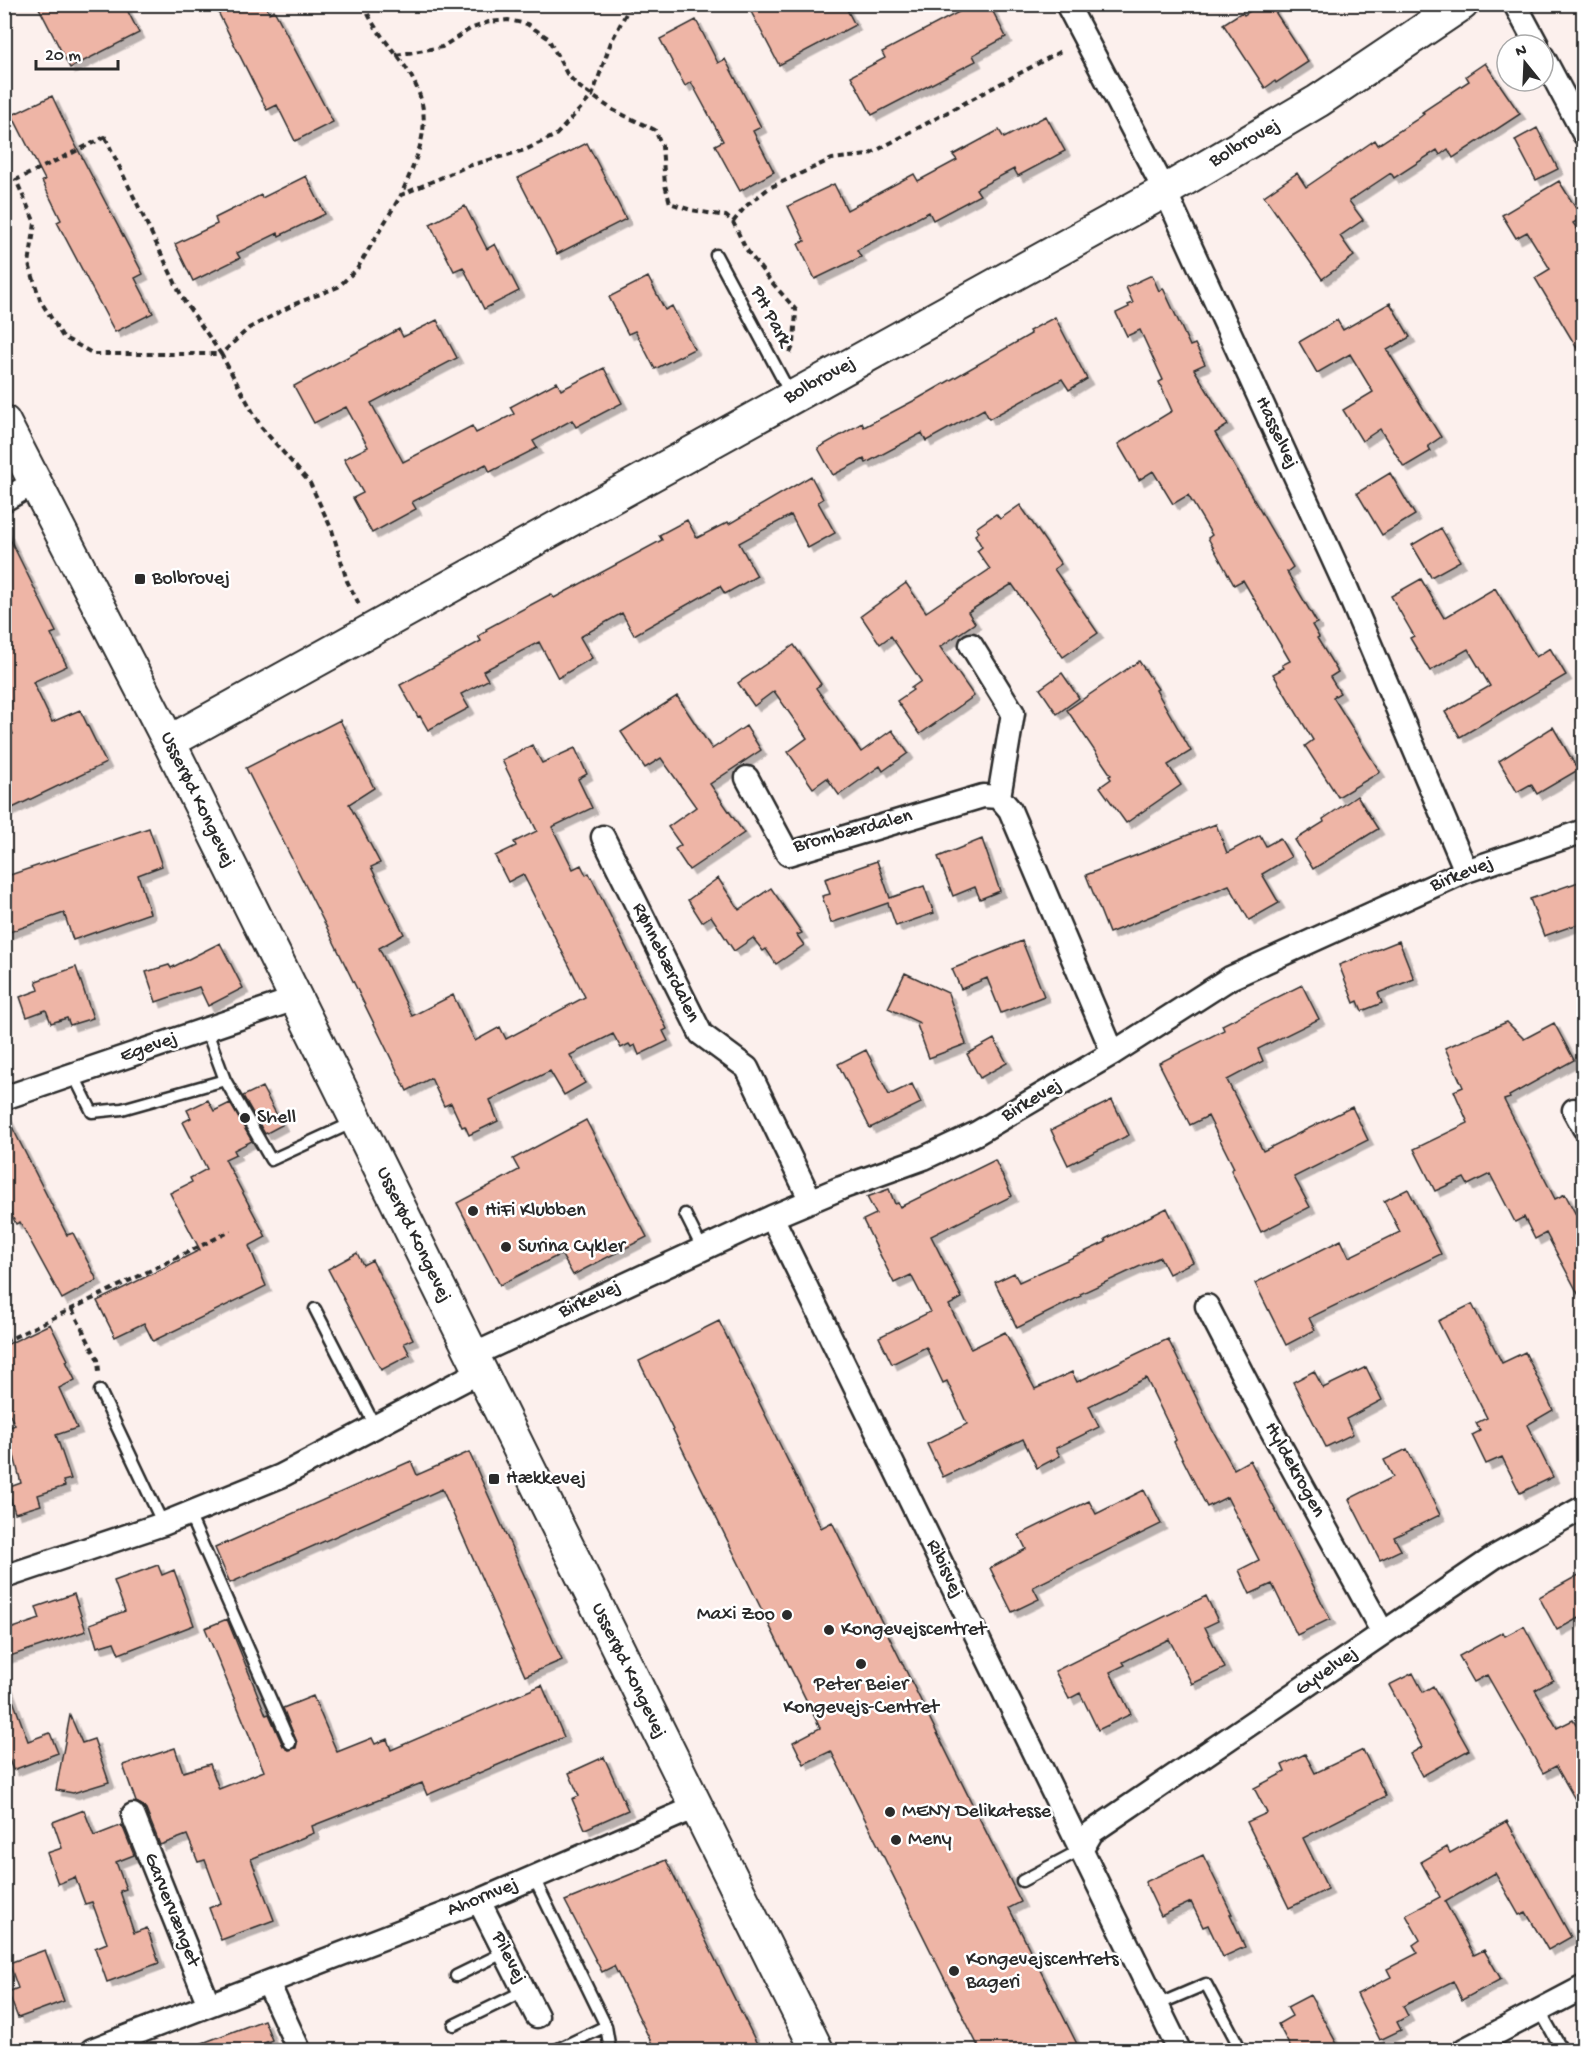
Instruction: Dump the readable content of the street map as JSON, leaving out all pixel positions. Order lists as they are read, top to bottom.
{
  "streets": {
    "main road": ["Bolbrovej", "Usserød Kongevej"],
    "street": [
      "Hasselvej",
      "Brombærdalen",
      "Birkevej",
      "Rønnebærdalen",
      "Egevej",
      "Hyldekrogen",
      "Ribisvej",
      "Gyvelvej",
      "Ahornvej",
      "Garvervænget",
      "Pilevej"
    ],
    "lane": ["PH Park"]
  },
  "crossings": [
    ["Bolbrovej", "PH Park"],
    ["Bolbrovej", "Hasselvej"],
    ["Bolbrovej", "Usserød Kongevej"],
    ["Hasselvej", "Birkevej"],
    ["Usserød Kongevej", "Birkevej"],
    ["Usserød Kongevej", "Egevej"],
    ["Usserød Kongevej", "Ahornvej"],
    ["Birkevej", "Rønnebærdalen"],
    ["Birkevej", "Ribisvej"],
    ["Hyldekrogen", "Gyvelvej"],
    ["Ribisvej", "Gyvelvej"],
    ["Ahornvej", "Garvervænget"],
    ["Ahornvej", "Pilevej"]
  ],
  "places": {
    "transit": ["Bolbrovej", "Hækkevej"],
    "other": [
      "Shell",
      "HiFi Klubben",
      "Surina Cykler",
      "Maxi Zoo",
      "Kongevejscentret",
      "Peter Beier Kongevejs-Centret",
      "MENY Delikatesse",
      "Meny",
      "Kongevejscentrets Bageri"
    ]
  },
  "scale_bar": "20 m",
  "north": "top"
}
